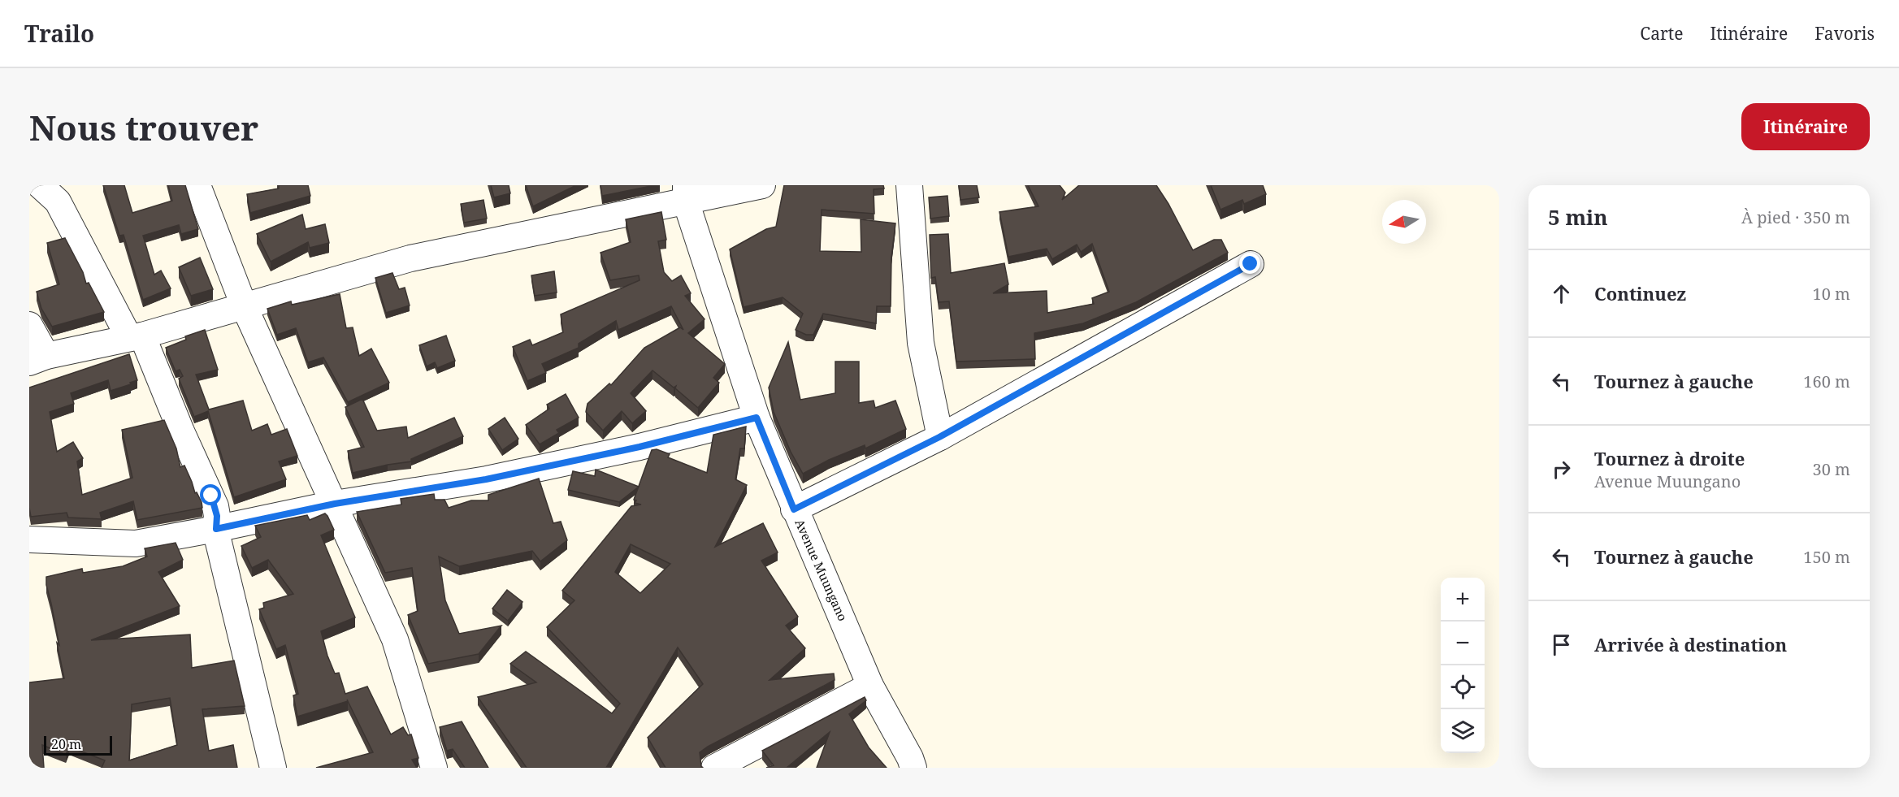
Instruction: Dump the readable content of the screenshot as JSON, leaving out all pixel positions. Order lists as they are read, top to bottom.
{
  "streets": {
    "street": ["Avenue Muungano"]
  },
  "scale_bar": "20 m",
  "north": "left",
  "page": {
    "header": "Trailo",
    "nav": ["Carte", "Itinéraire", "Favoris"],
    "buttons": "Itinéraire",
    "title": "Nous trouver",
    "heading": ["5 min", "À pied · 350 m"],
    "list": [
      ["Continuez", "10 m"],
      ["Tournez à gauche", "160 m"],
      ["Tournez à droite", "Avenue Muungano", "30 m"],
      ["Tournez à gauche", "150 m"],
      "Arrivée à destination"
    ],
    "map_buttons": ["+", "−"],
    "scale": "20 m"
  }
}
